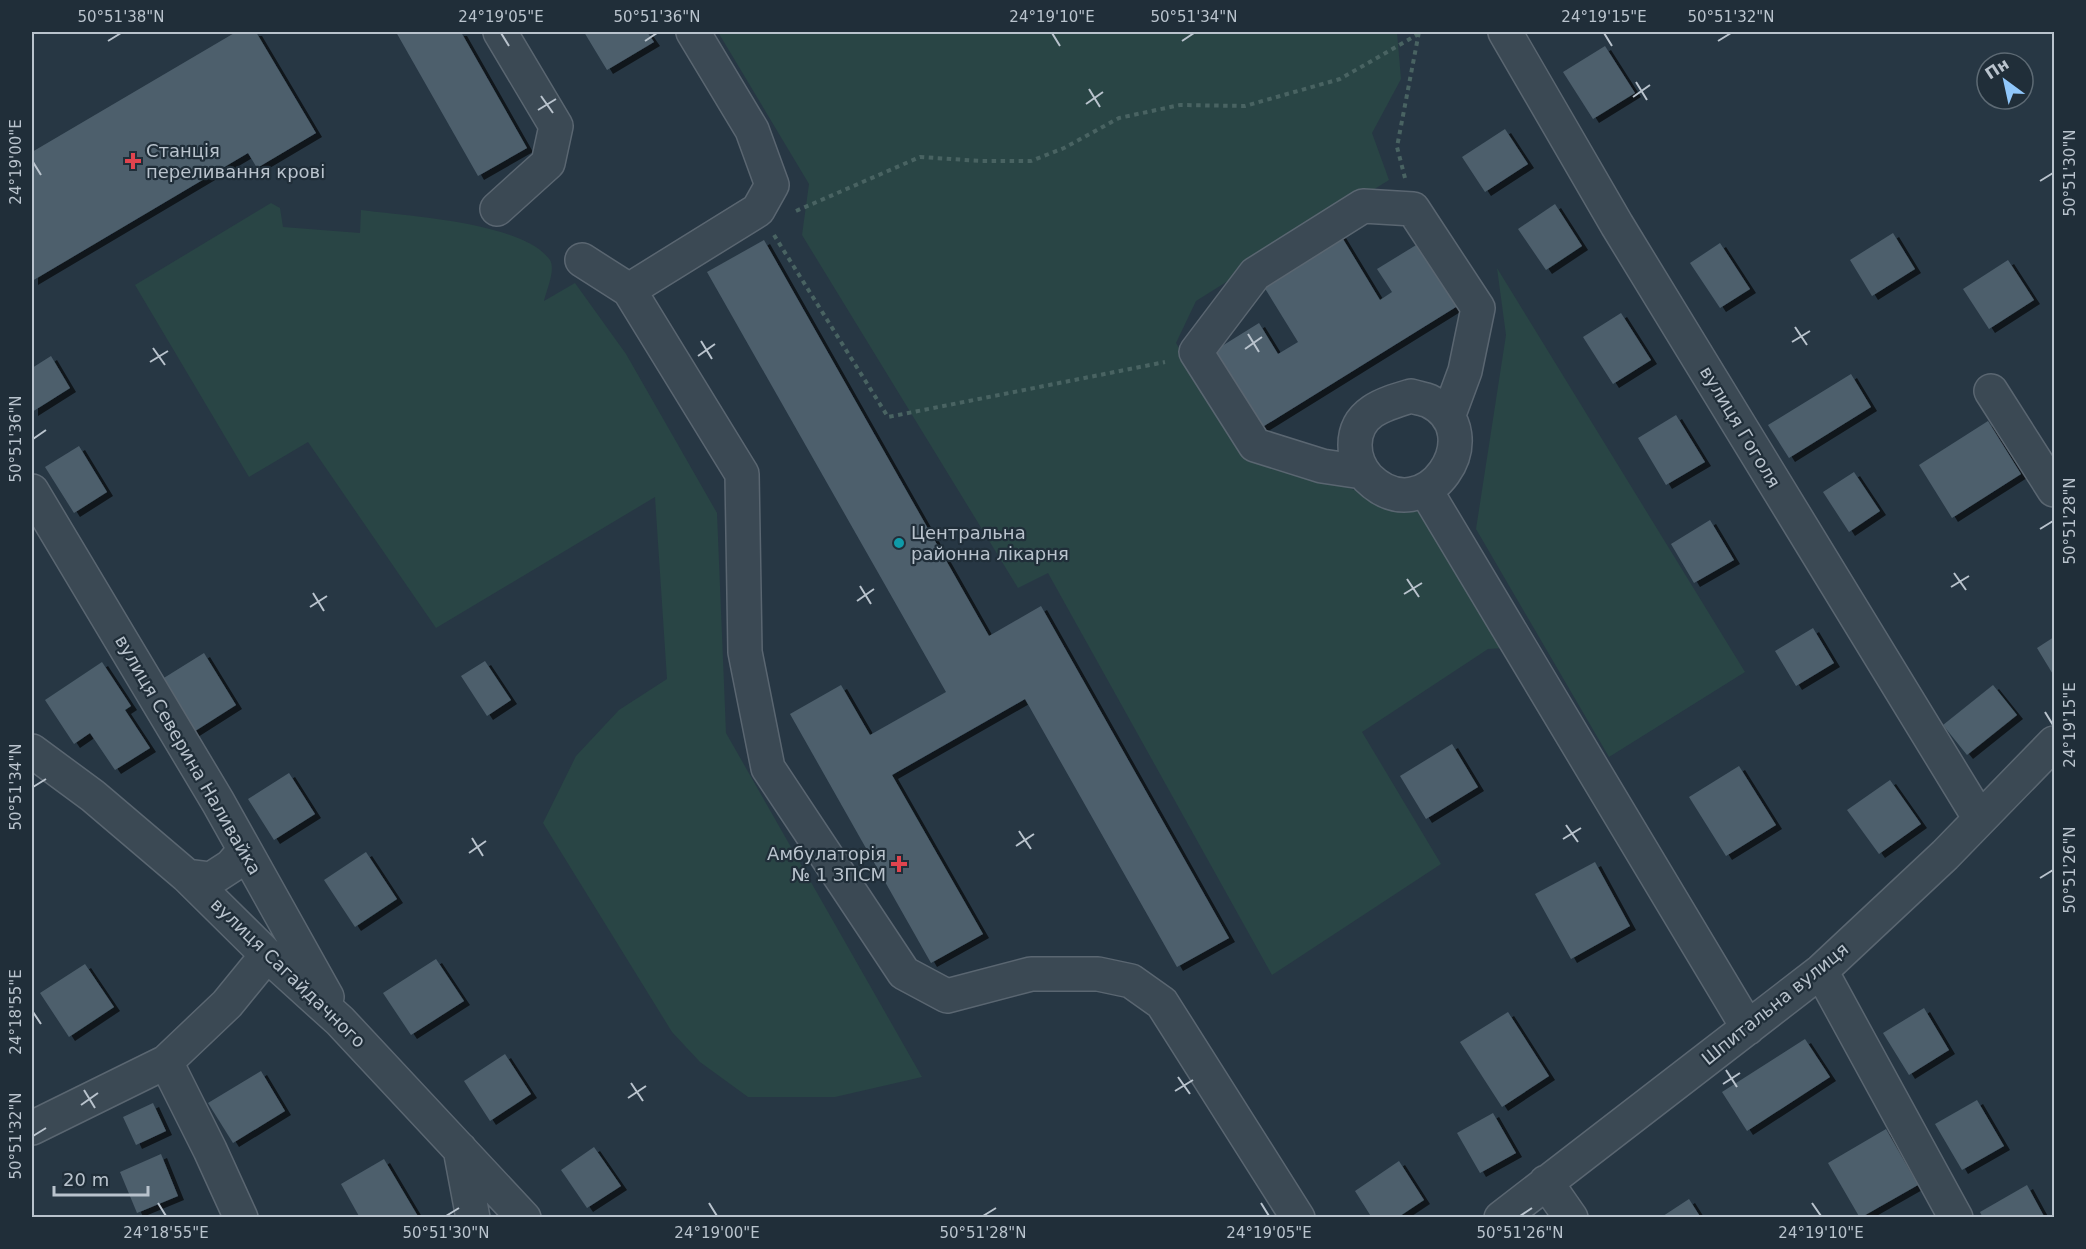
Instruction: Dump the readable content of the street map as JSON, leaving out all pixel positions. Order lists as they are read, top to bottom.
{
  "streets": {
    "street": [
      "вулиця Гоголя",
      "вулиця Северина Наливайка",
      "вулиця Сагайдачного",
      "Шпитальна вулиця"
    ]
  },
  "crossings": [
    ["вулиця Гоголя", "Шпитальна вулиця"],
    ["вулиця Северина Наливайка", "вулиця Сагайдачного"]
  ],
  "places": {
    "health": ["Станція переливання крові", "Амбулаторія № 1 ЗПСМ"],
    "other": ["Центральна районна лікарня"]
  },
  "scale_bar": "20 m",
  "north": "top left",
  "coordinates": [
    "50°51'38\"N",
    "24°19'05\"E",
    "50°51'36\"N",
    "24°19'10\"E",
    "50°51'34\"N",
    "24°19'15\"E",
    "50°51'32\"N",
    "24°19'00\"E",
    "50°51'30\"N",
    "50°51'28\"N",
    "50°51'26\"N",
    "24°18'55\"E"
  ]
}
